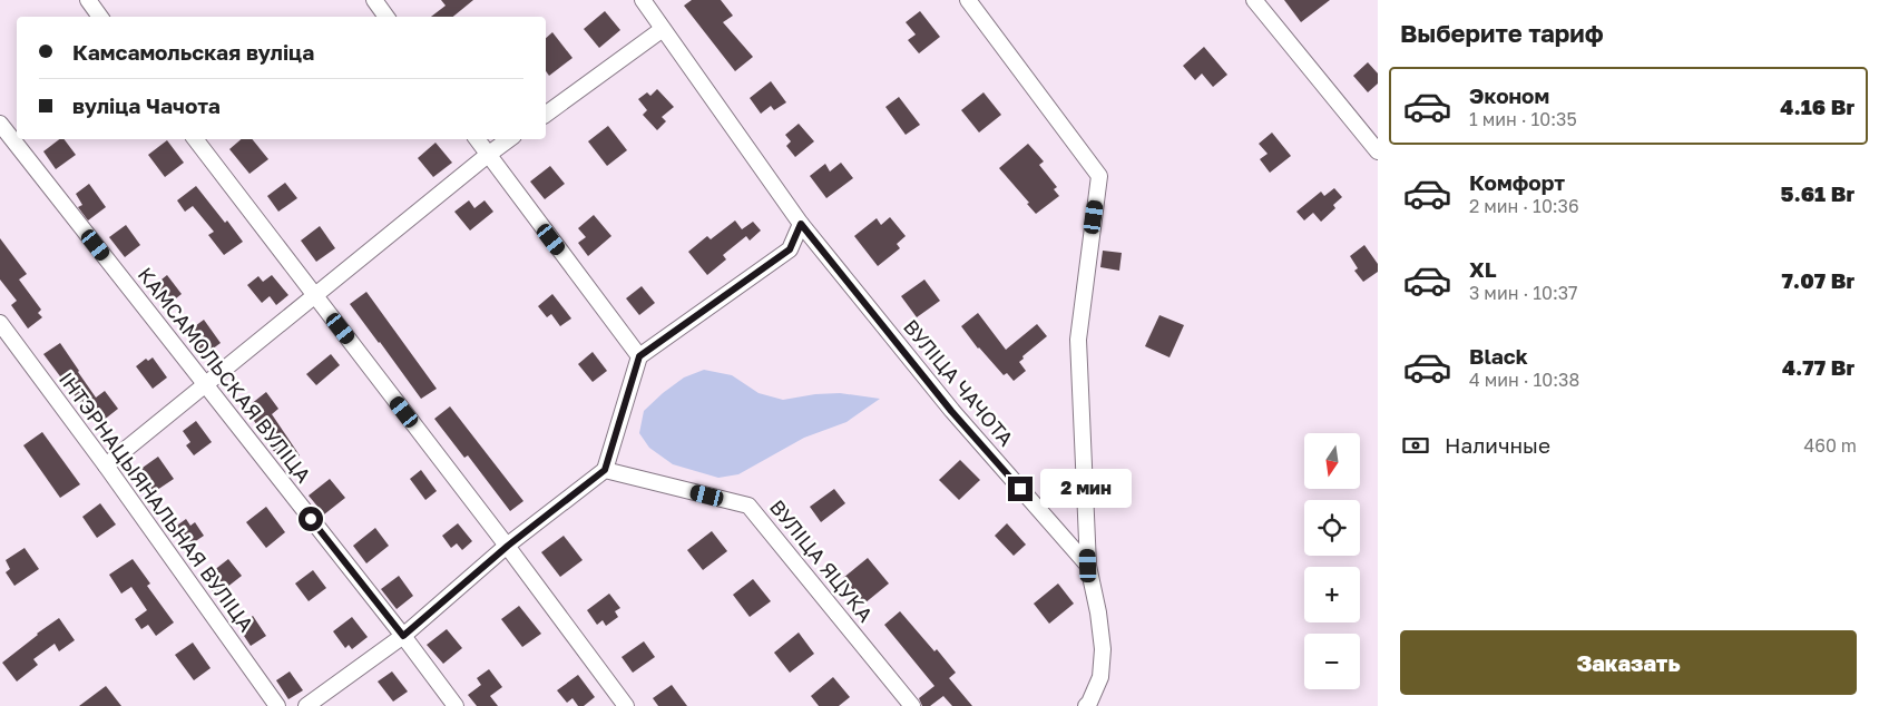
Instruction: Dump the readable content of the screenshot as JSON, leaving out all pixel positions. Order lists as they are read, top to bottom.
{
  "streets": {
    "street": [
      "КАМСАМОЛЬСКАЯ ВУЛІЦА",
      "ВУЛІЦА ЧАЧОТА",
      "ІНТЭРНАЦЫЯНАЛЬНАЯ ВУЛІЦА",
      "ВУЛІЦА ЯЦУКА"
    ]
  },
  "north": "bottom",
  "page": {
    "heading": "Выберите тариф",
    "banner": ["Камсамольская вуліца", "вуліца Чачота"],
    "list": [
      {
        "name": "Эконом",
        "note": "1 мин · 10:35",
        "value": "4.16 Br"
      },
      {
        "name": "Комфорт",
        "note": "2 мин · 10:36",
        "value": "5.61 Br"
      },
      {
        "name": "XL",
        "note": "3 мин · 10:37",
        "value": "7.07 Br"
      },
      {
        "name": "Black",
        "note": "4 мин · 10:38",
        "value": "4.77 Br"
      }
    ],
    "pay": ["Наличные", "460 m"],
    "map_buttons": ["+", "−"],
    "bubble": "2 мин",
    "buttons": "Заказать"
  }
}
